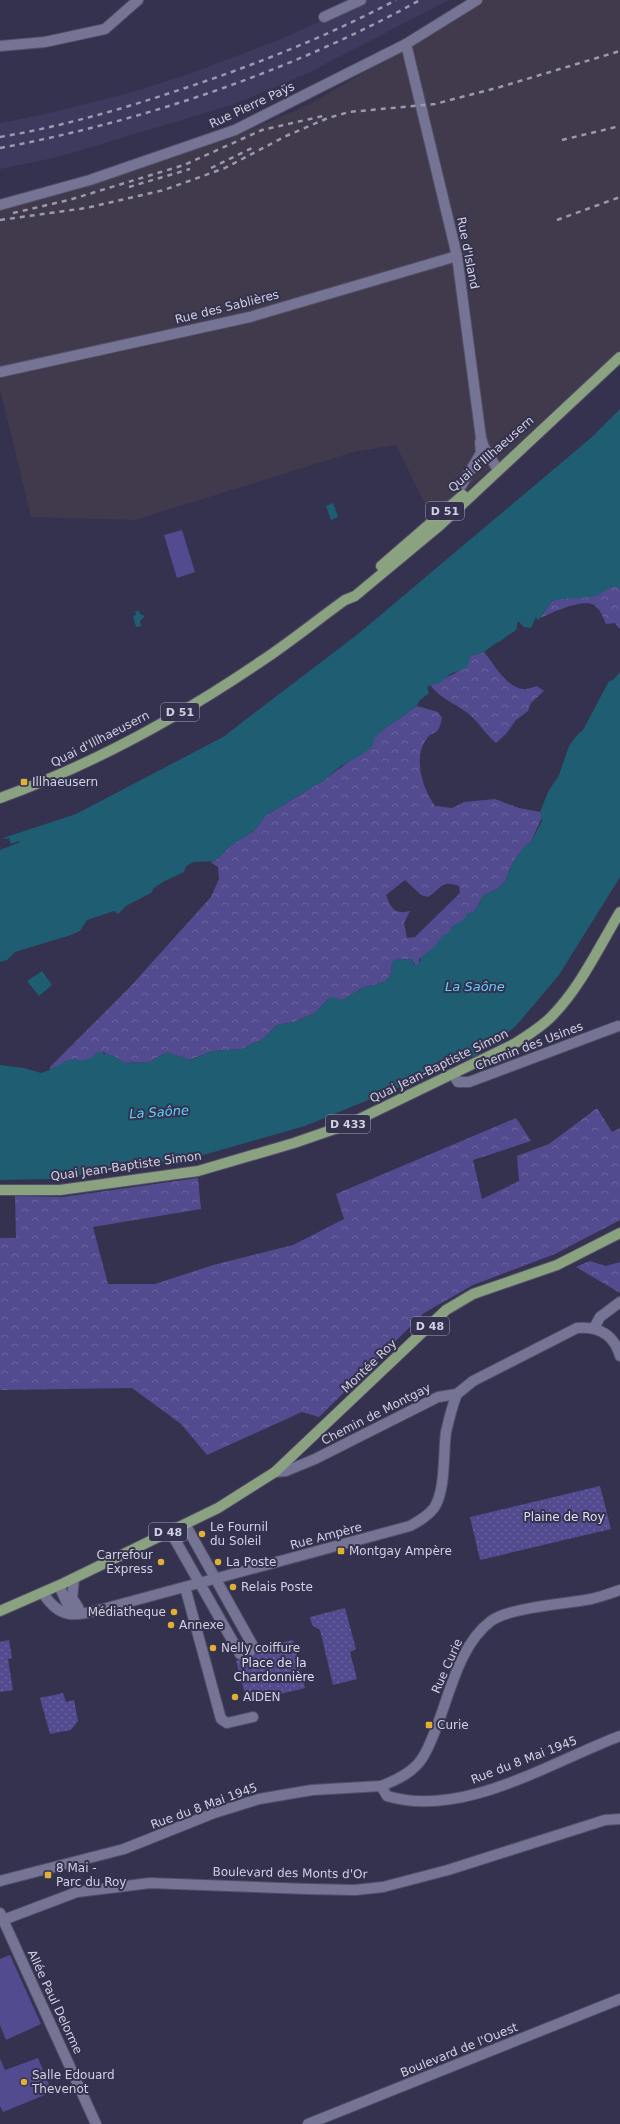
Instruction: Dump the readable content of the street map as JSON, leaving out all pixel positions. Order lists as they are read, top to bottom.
{
  "streets": {
    "main road": [
      "Quai d'Illhaeusern",
      "D 51",
      "Quai Jean-Baptiste Simon",
      "D 433",
      "D 48",
      "Montée Roy"
    ],
    "street": [
      "Rue Pierre Paÿs",
      "Rue d'Island",
      "Rue des Sablières",
      "Chemin des Usines",
      "Chemin de Montgay",
      "Rue Ampère",
      "Rue Curie",
      "Rue du 8 Mai 1945",
      "Boulevard des Monts d'Or",
      "Allée Paul Delorme",
      "Boulevard de l'Ouest"
    ]
  },
  "crossings": [
    ["Rue Pierre Paÿs", "Rue d'Island"],
    ["Rue d'Island", "Rue des Sablières"],
    ["Rue d'Island", "Quai d'Illhaeusern"],
    ["Chemin des Usines", "Quai Jean-Baptiste Simon"],
    ["D 48", "Montée Roy"],
    ["D 48", "Chemin de Montgay"],
    ["D 48", "Rue Ampère"],
    ["Montée Roy", "Chemin de Montgay"],
    ["Chemin de Montgay", "Rue Ampère"],
    ["Rue Curie", "Rue du 8 Mai 1945"],
    ["Boulevard des Monts d'Or", "Allée Paul Delorme"]
  ],
  "water": ["La Saône"],
  "parks": ["Plaine de Roy", "Place de la Chardonnière"],
  "places": {
    "transit": [
      "Illhaeusern",
      "Montgay Ampère",
      "Curie",
      "8 Mai - Parc du Roy"
    ],
    "other": [
      "Le Fournil du Soleil",
      "Carrefour Express",
      "La Poste",
      "Relais Poste",
      "Médiatheque",
      "Annexe",
      "Nelly coiffure",
      "AIDEN",
      "Salle Edouard Thevenot"
    ]
  }
}
